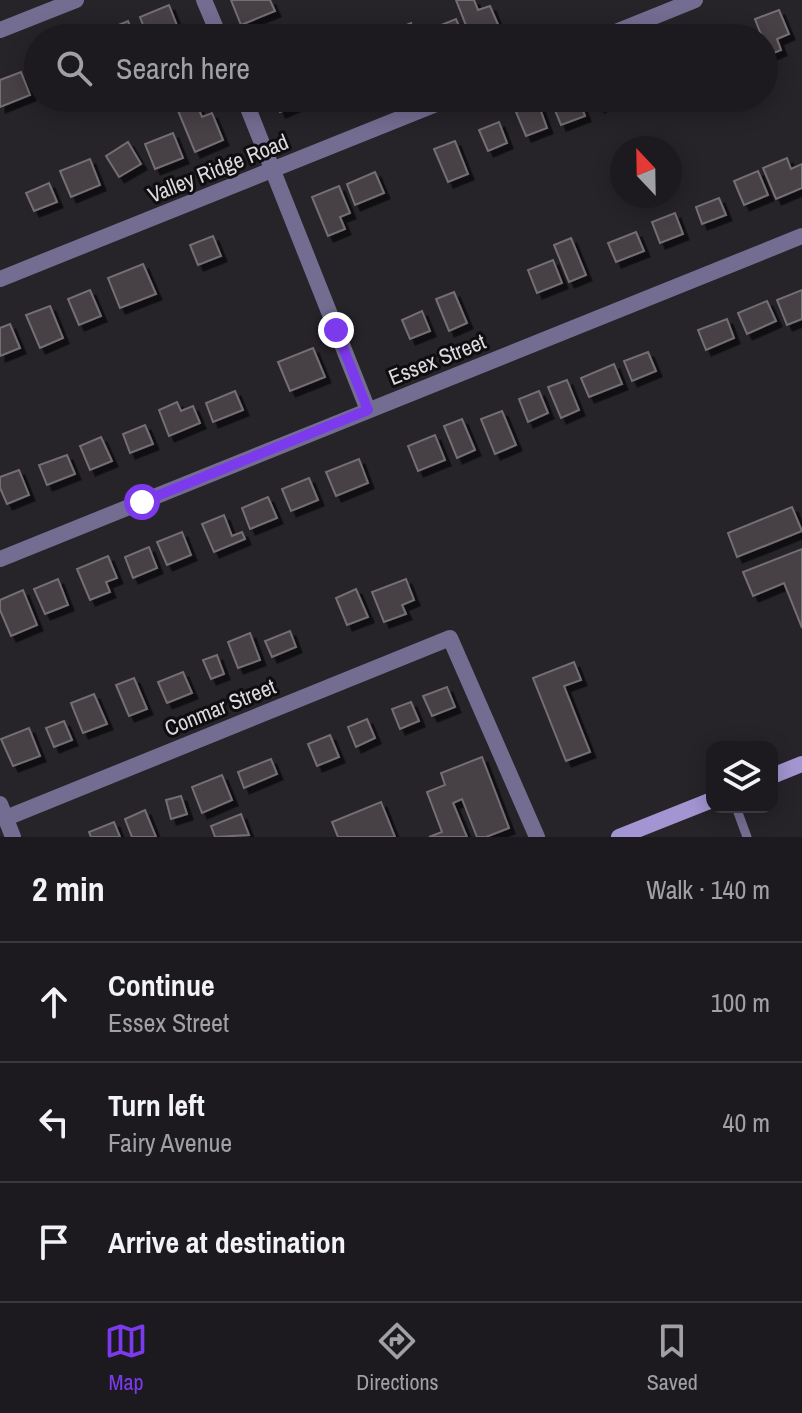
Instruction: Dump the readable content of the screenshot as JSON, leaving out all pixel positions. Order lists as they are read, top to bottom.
{
  "streets": {
    "street": ["Valley Ridge Road", "Essex Street", "Conmar Street"]
  },
  "north": "top",
  "page": {
    "search": "Search here",
    "heading": ["2 min", "Walk · 140 m"],
    "list": [
      ["Continue", "Essex Street", "100 m"],
      ["Turn left", "Fairy Avenue", "40 m"],
      "Arrive at destination"
    ],
    "nav": ["Map", "Directions", "Saved"]
  }
}
